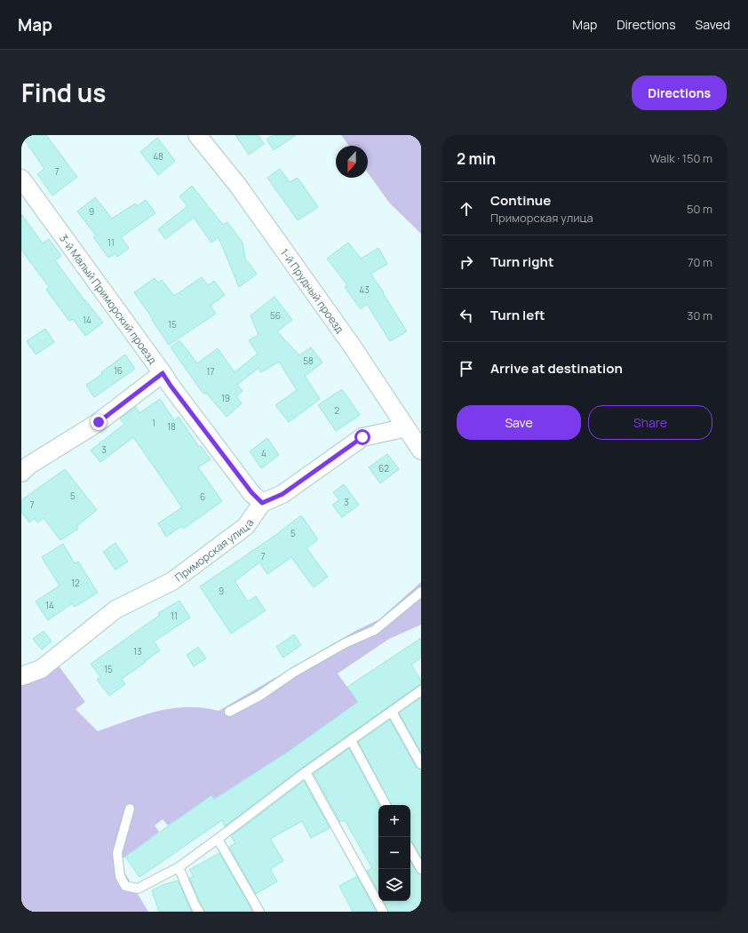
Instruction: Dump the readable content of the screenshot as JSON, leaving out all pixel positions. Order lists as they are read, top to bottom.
{
  "streets": {
    "street": ["1-й Прудный проезд", "3-й Малый Приморский проезд", "Приморская улица"]
  },
  "crossings": [
    ["3-й Малый Приморский проезд", "Приморская улица"]
  ],
  "house_numbers": [
    "48",
    "7",
    "9",
    "11",
    "43",
    "56",
    "14",
    "15",
    "58",
    "16",
    "17",
    "19",
    "2",
    "1",
    "18",
    "3",
    "4",
    "62",
    "5",
    "6",
    "3",
    "7",
    "5",
    "7",
    "12",
    "9",
    "14",
    "11",
    "13",
    "15"
  ],
  "north": "bottom",
  "page": {
    "header": "Map",
    "nav": ["Map", "Directions", "Saved"],
    "title": "Find us",
    "buttons": [
      "Directions",
      ["Save", "Share"]
    ],
    "heading": ["2 min", "Walk · 150 m"],
    "list": [
      ["Continue", "Приморская улица", "50 m"],
      ["Turn right", "70 m"],
      ["Turn left", "30 m"],
      "Arrive at destination"
    ],
    "map_buttons": ["+", "−"]
  }
}
